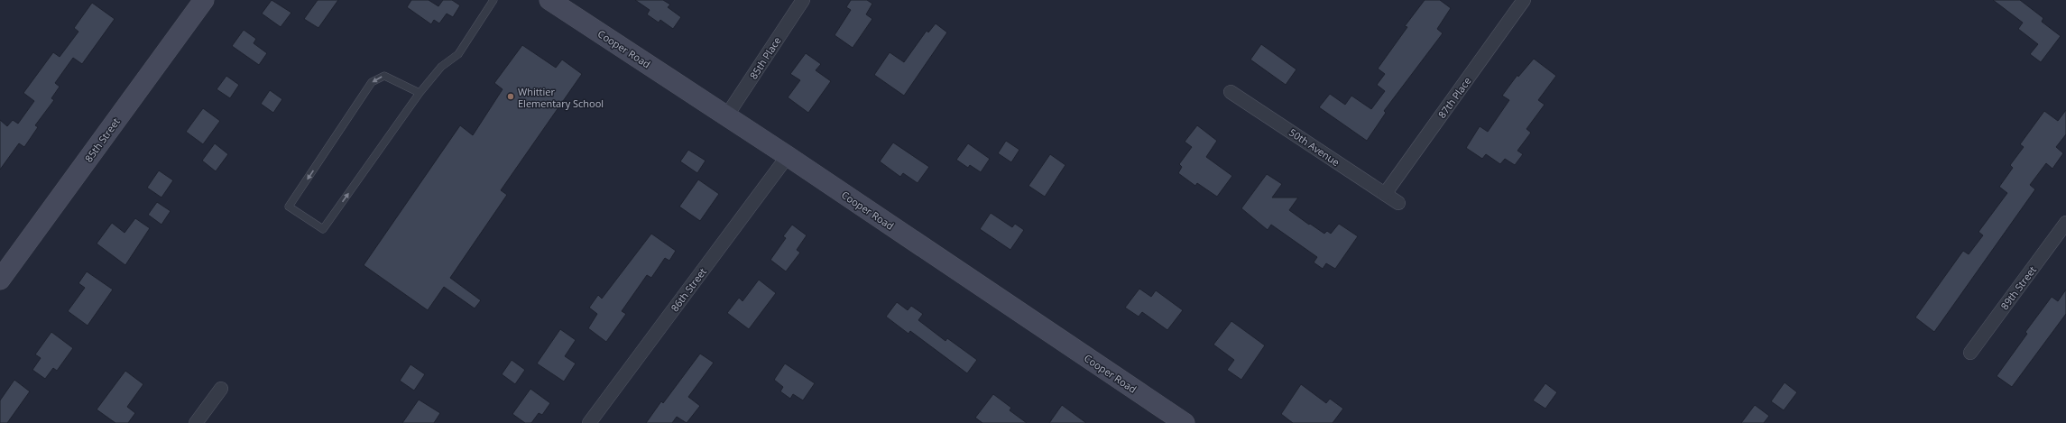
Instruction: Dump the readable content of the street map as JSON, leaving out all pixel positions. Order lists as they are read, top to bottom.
{
  "streets": {
    "street": [
      "Cooper Road",
      "85th Place",
      "87th Place",
      "85th Street",
      "50th Avenue",
      "89th Street",
      "86th Street"
    ]
  },
  "crossings": [
    ["Cooper Road", "85th Place"],
    ["Cooper Road", "86th Street"],
    ["87th Place", "50th Avenue"]
  ],
  "places": ["Whittier Elementary School"]
}
